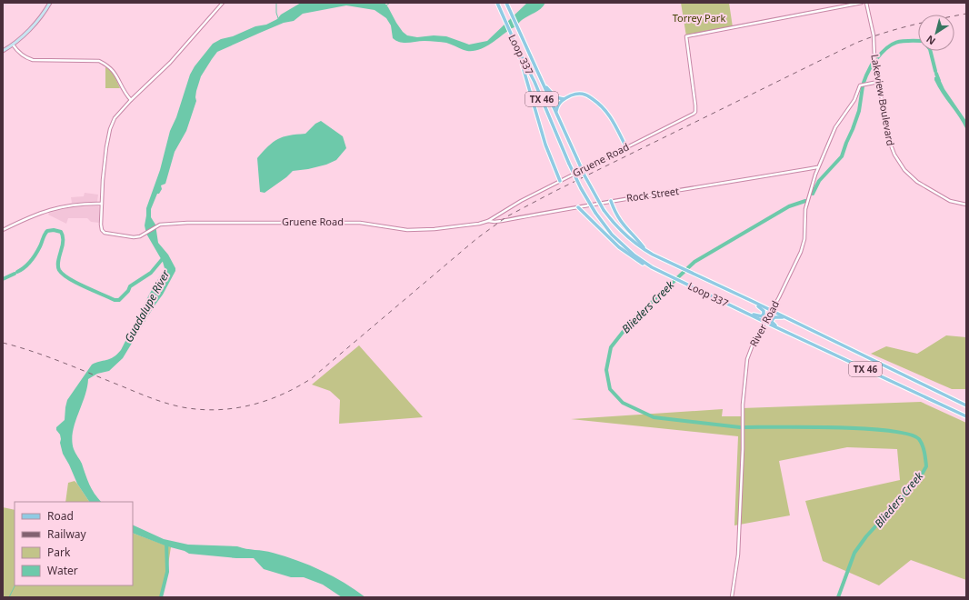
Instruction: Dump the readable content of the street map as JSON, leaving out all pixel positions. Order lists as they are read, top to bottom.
{
  "streets": {
    "main road": ["Loop 337", "TX 46"],
    "street": [
      "Lakeview Boulevard",
      "Gruene Road",
      "Rock Street",
      "River Road"
    ]
  },
  "crossings": [
    ["Loop 337", "River Road"],
    ["Lakeview Boulevard", "River Road"],
    ["Gruene Road", "Rock Street"],
    ["Rock Street", "River Road"]
  ],
  "water": ["Guadalupe River", "Blieders Creek"],
  "parks": ["Torrey Park"],
  "legend": [
    "Road",
    "Railway",
    "Park",
    "Water"
  ],
  "north": "bottom left"
}
